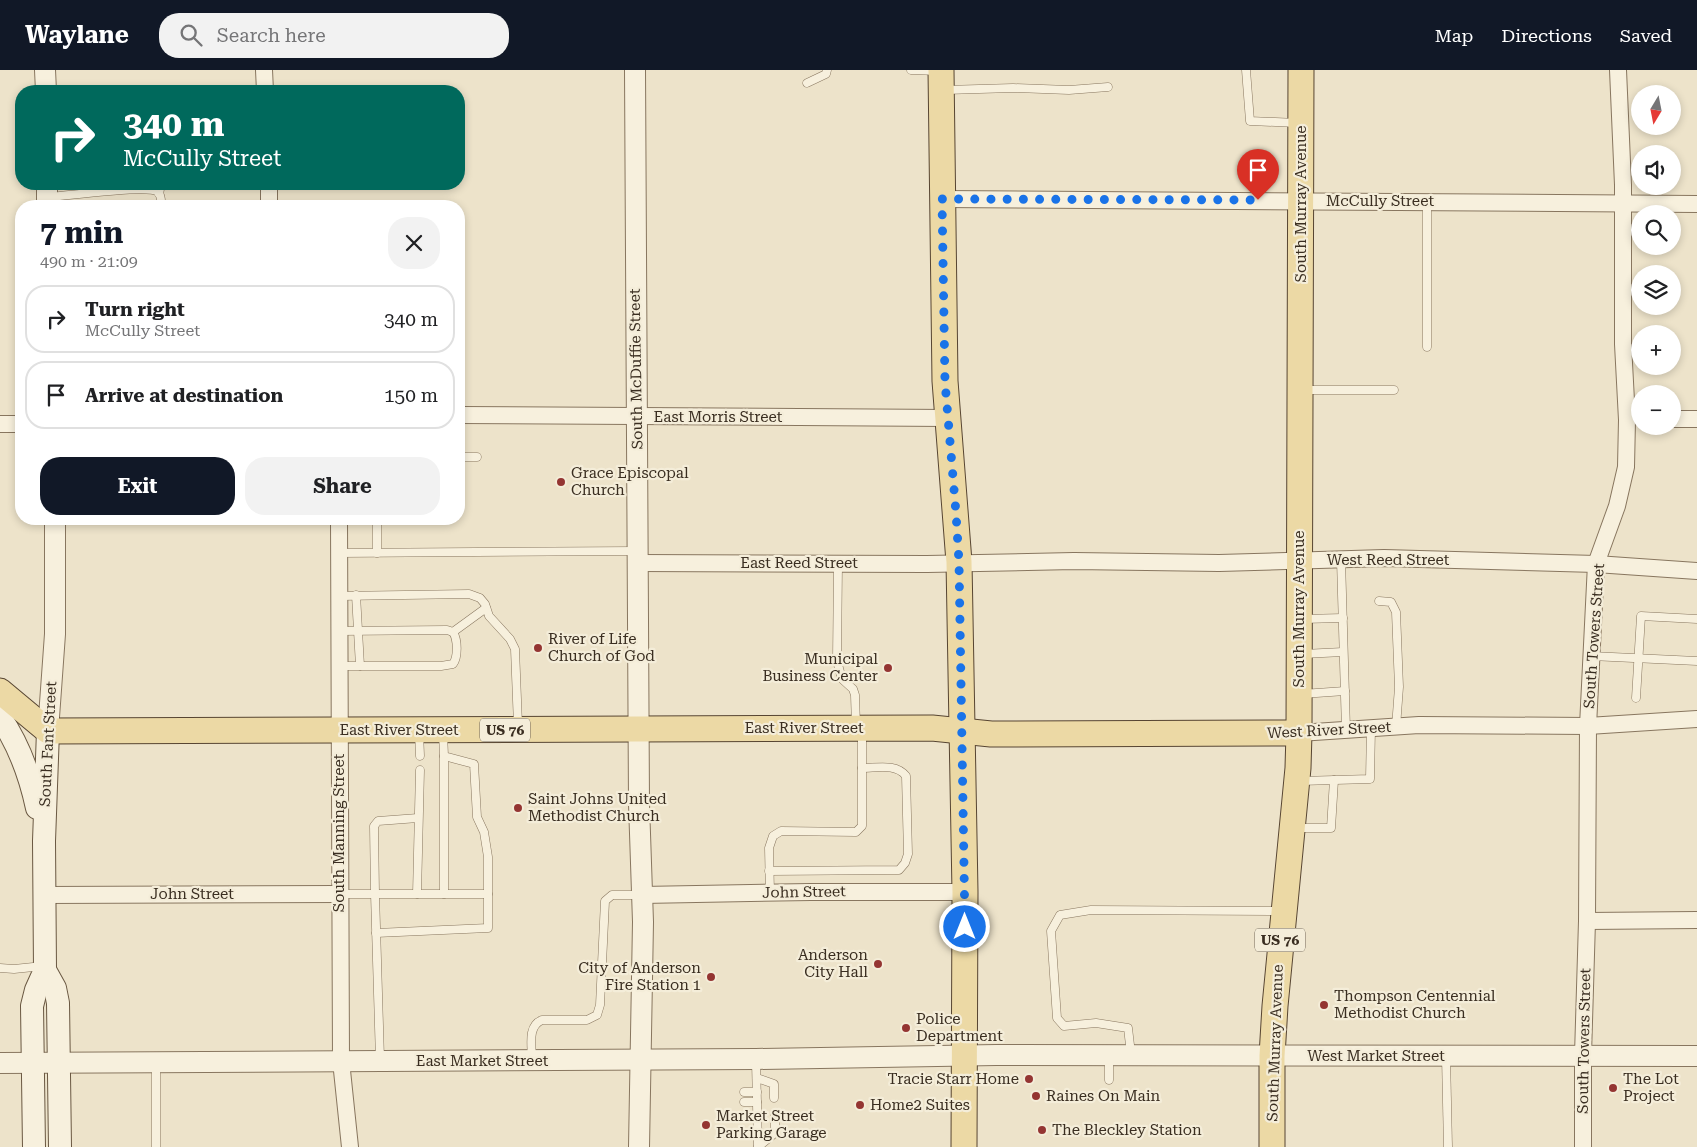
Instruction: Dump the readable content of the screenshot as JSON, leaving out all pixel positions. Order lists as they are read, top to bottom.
{
  "streets": {
    "main road": [
      "South Murray Avenue",
      "East River Street",
      "US 76",
      "West River Street",
      "South Fant Street"
    ],
    "street": [
      "McCully Street",
      "South McDuffie Street",
      "East Morris Street",
      "West Reed Street",
      "East Reed Street",
      "South Towers Street",
      "South Manning Street",
      "John Street",
      "West Market Street",
      "East Market Street"
    ]
  },
  "crossings": [
    ["McCully Street", "South Murray Avenue"],
    ["McCully Street", "South Towers Street"],
    ["South Murray Avenue", "West Reed Street"],
    ["South Murray Avenue", "West River Street"],
    ["South Murray Avenue", "West Market Street"],
    ["South McDuffie Street", "East Morris Street"],
    ["South McDuffie Street", "East Reed Street"],
    ["South McDuffie Street", "East River Street"],
    ["South McDuffie Street", "John Street"],
    ["South McDuffie Street", "East Market Street"],
    ["West Reed Street", "East Reed Street"],
    ["West Reed Street", "South Towers Street"],
    ["South Towers Street", "West River Street"],
    ["South Towers Street", "West Market Street"],
    ["East River Street", "West River Street"],
    ["East River Street", "South Fant Street"],
    ["East River Street", "South Manning Street"],
    ["South Fant Street", "John Street"],
    ["South Fant Street", "East Market Street"],
    ["South Manning Street", "John Street"],
    ["South Manning Street", "East Market Street"],
    ["West Market Street", "East Market Street"]
  ],
  "places": [
    "Grace Episcopal Church",
    "River of Life Church of God",
    "Municipal Business Center",
    "Saint Johns United Methodist Church",
    "Anderson City Hall",
    "City of Anderson Fire Station 1",
    "Thompson Centennial Methodist Church",
    "Police Department",
    "Tracie Starr Home",
    "The Lot Project",
    "Raines On Main",
    "Home2 Suites",
    "Market Street Parking Garage",
    "The Bleckley Station"
  ],
  "north": "bottom",
  "page": {
    "header": "Waylane",
    "search": "Search here",
    "nav": ["Map", "Directions", "Saved"],
    "map_buttons": ["+", "−"],
    "turn": ["340 m", "McCully Street"],
    "heading": ["7 min", "490 m · 21:09"],
    "list": [
      {
        "name": "Turn right",
        "note": "McCully Street",
        "value": "340 m"
      },
      {
        "name": "Arrive at destination",
        "value": "150 m"
      }
    ],
    "buttons": ["Exit", "Share"]
  }
}
